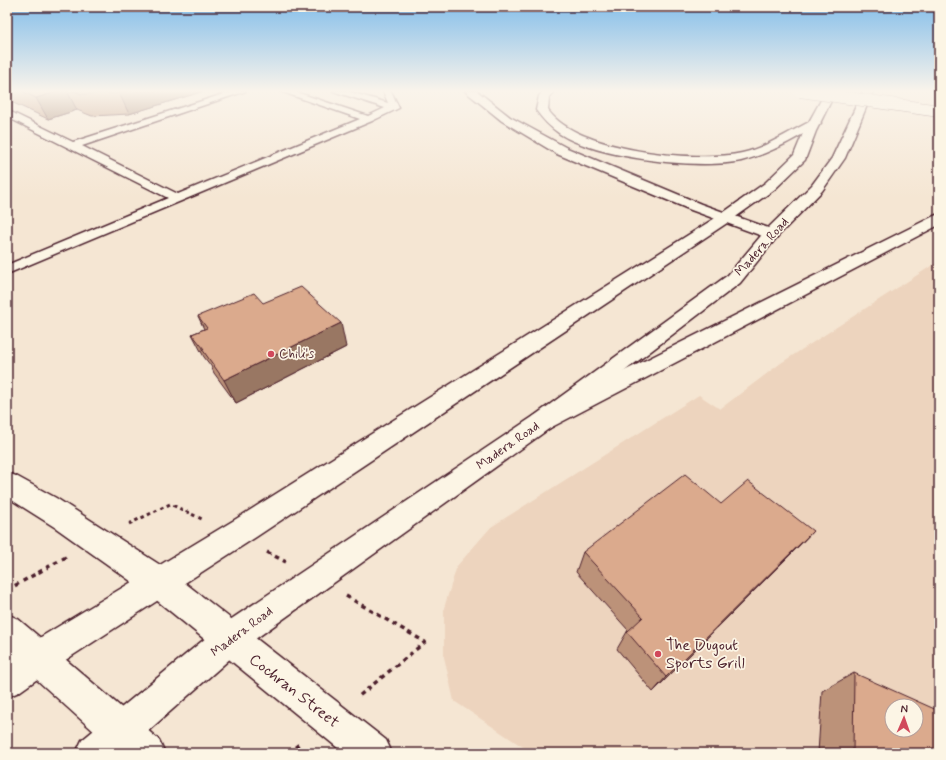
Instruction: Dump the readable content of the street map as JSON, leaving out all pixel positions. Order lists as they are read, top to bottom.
{
  "streets": {
    "main road": ["Madera Road", "Cochran Street"]
  },
  "crossings": [
    ["Madera Road", "Cochran Street"]
  ],
  "places": ["Chili's", "The Dugout Sports Grill"],
  "north": "top"
}
